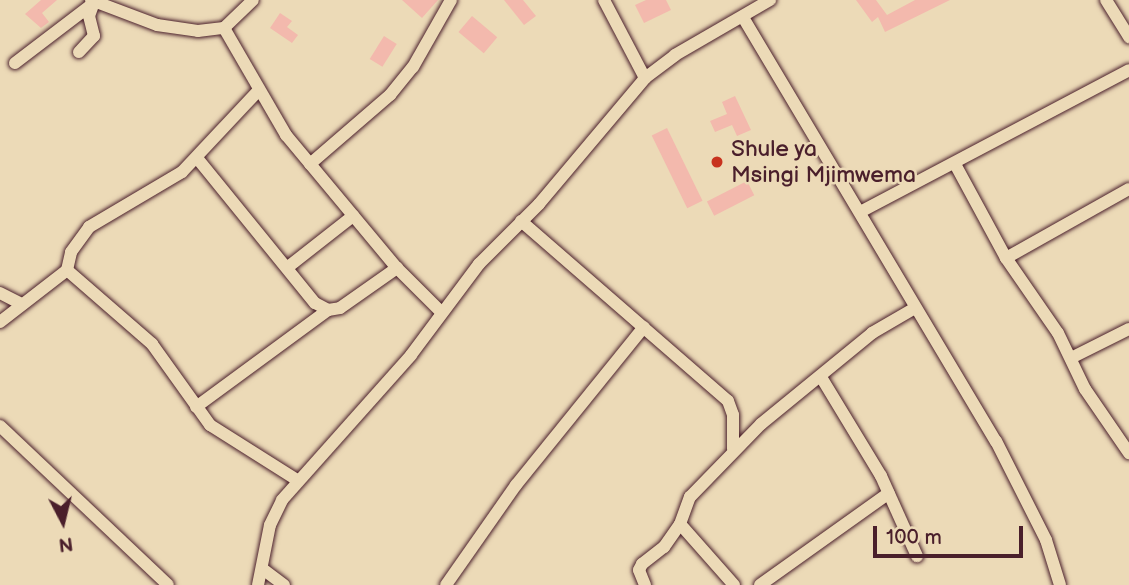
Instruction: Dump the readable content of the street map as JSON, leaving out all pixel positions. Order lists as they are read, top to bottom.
{
  "places": ["Shule ya Msingi Mjimwema"],
  "scale_bar": "100 m",
  "north": "bottom"
}
